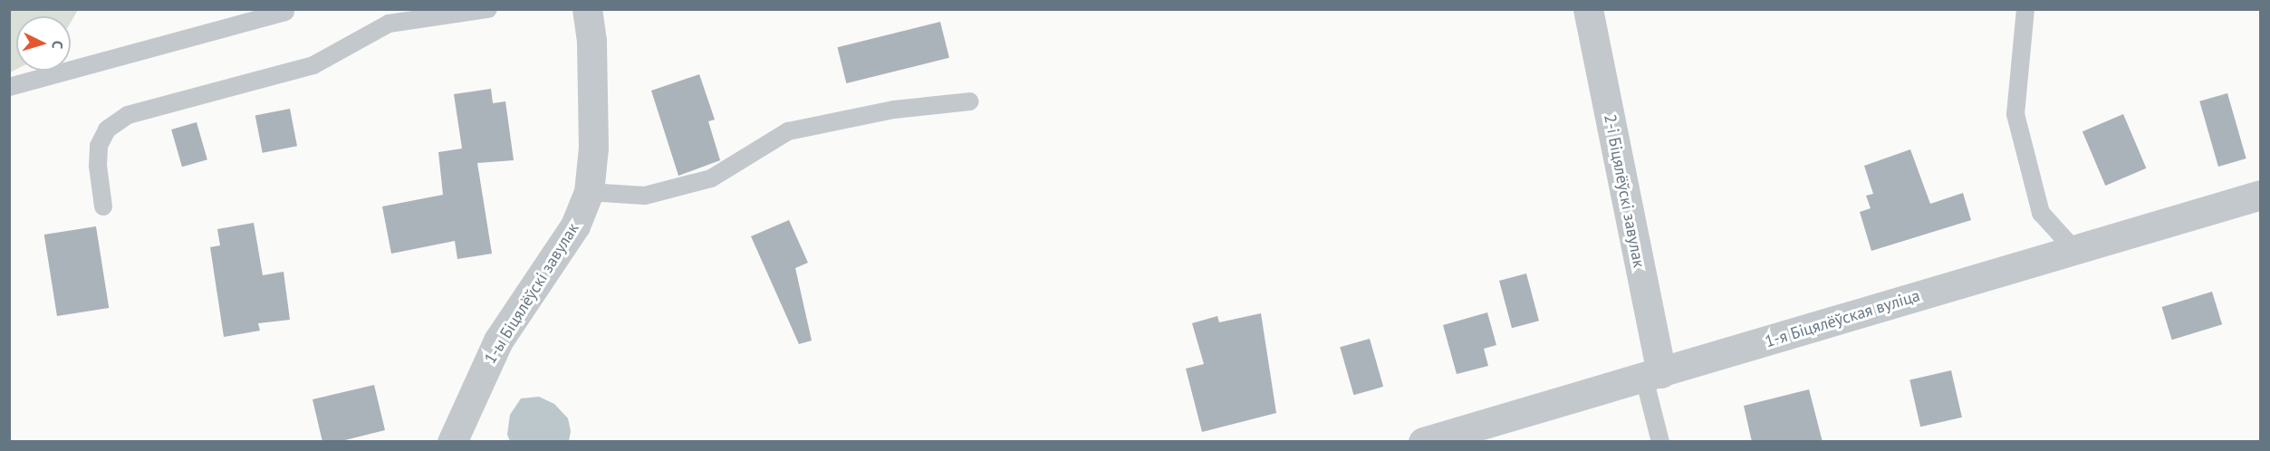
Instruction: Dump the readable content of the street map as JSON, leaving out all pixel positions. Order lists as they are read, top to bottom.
{
  "streets": {
    "street": ["2-і Біцялёўскі завулак", "1-ы Біцялёўскі завулак", "1-я Біцялёўская вуліца"]
  },
  "crossings": [
    ["2-і Біцялёўскі завулак", "1-я Біцялёўская вуліца"]
  ],
  "north": "right"
}
